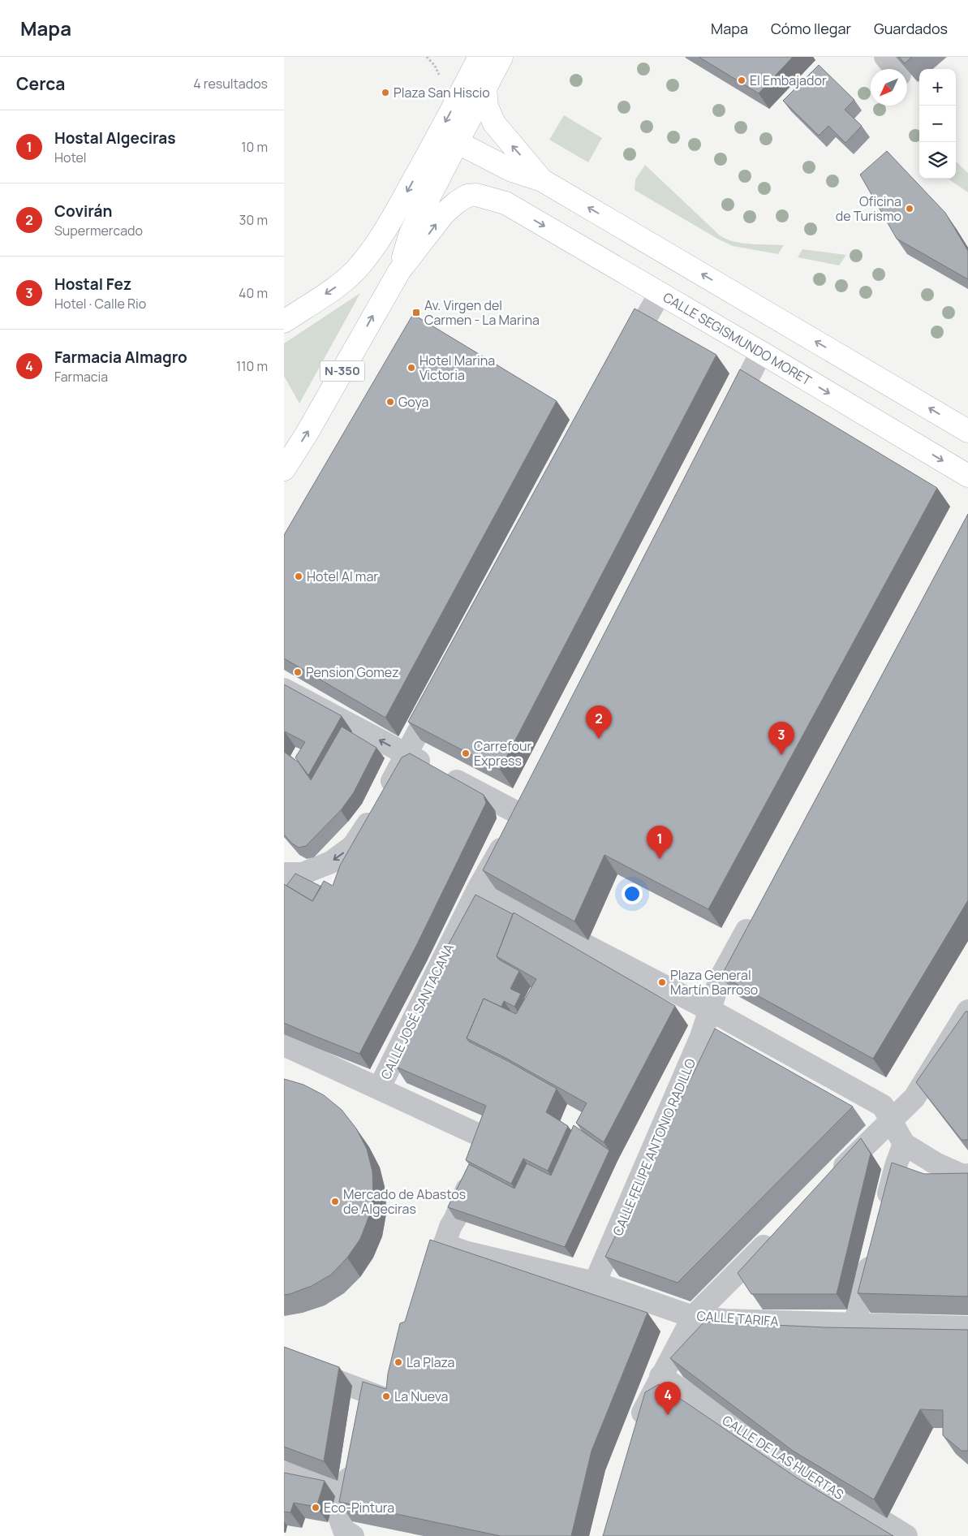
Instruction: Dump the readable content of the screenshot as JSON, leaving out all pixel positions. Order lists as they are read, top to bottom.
{
  "streets": {
    "main road": ["CALLE SEGISMUNDO MORET", "N-350"],
    "street": [
      "CALLE JOSÉ SANTACANA",
      "CALLE FELIPE ANTONIO RADILLO",
      "CALLE TARIFA",
      "CALLE DE LAS HUERTAS"
    ]
  },
  "crossings": [
    ["CALLE SEGISMUNDO MORET", "N-350"],
    ["CALLE FELIPE ANTONIO RADILLO", "CALLE TARIFA"]
  ],
  "places": {
    "other": [
      "El Embajador",
      "Plaza San Hiscio",
      "Oficina de Turismo",
      "Hotel Marina Victoria",
      "Goya",
      "Hotel Al mar",
      "Pension Gomez",
      "Carrefour Express",
      "Plaza General Martín Barroso",
      "Mercado de Abastos de Algeciras",
      "La Plaza",
      "La Nueva",
      "Eco-Pintura"
    ],
    "transit": ["Av. Virgen del Carmen - La Marina"]
  },
  "north": "bottom left",
  "page": {
    "header": "Mapa",
    "nav": ["Mapa", "Cómo llegar", "Guardados"],
    "heading": ["Cerca", "4 resultados"],
    "map_buttons": ["+", "−"],
    "list": [
      {
        "mark": "1",
        "name": "Hostal Algeciras",
        "note": "Hotel",
        "value": "10 m"
      },
      {
        "mark": "2",
        "name": "Covirán",
        "note": "Supermercado",
        "value": "30 m"
      },
      {
        "mark": "3",
        "name": "Hostal Fez",
        "note": "Hotel · Calle Rio",
        "value": "40 m"
      },
      {
        "mark": "4",
        "name": "Farmacia Almagro",
        "note": "Farmacia",
        "value": "110 m"
      }
    ],
    "pins": [
      "2",
      "3",
      "1",
      "4"
    ]
  }
}
